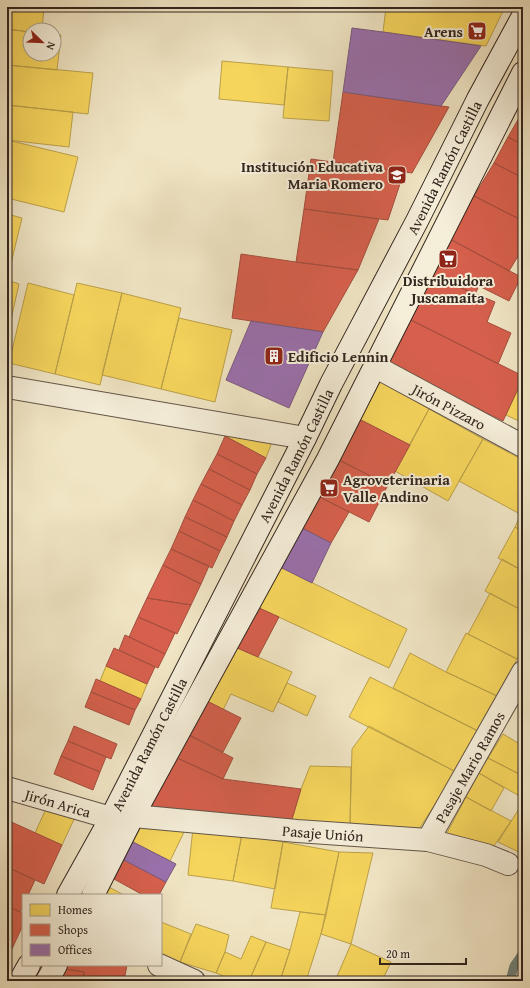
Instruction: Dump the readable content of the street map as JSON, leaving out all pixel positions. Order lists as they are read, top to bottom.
{
  "streets": {
    "street": [
      "Avenida Ramón Castilla",
      "Jirón Pizzaro",
      "Pasaje Mario Ramos",
      "Jirón Arica",
      "Pasaje Unión"
    ]
  },
  "crossings": [
    ["Avenida Ramón Castilla", "Jirón Pizzaro"],
    ["Avenida Ramón Castilla", "Jirón Arica"],
    ["Avenida Ramón Castilla", "Pasaje Unión"],
    ["Pasaje Mario Ramos", "Pasaje Unión"],
    ["Jirón Arica", "Pasaje Unión"]
  ],
  "places": {
    "supermarket": ["Arens", "Distribuidora Juscamaita", "Agroveterinaria Valle Andino"],
    "school or university": ["Institución Educativa Maria Romero"],
    "building": ["Edificio Lennin"]
  },
  "legend": ["Homes", "Shops", "Offices"],
  "scale_bar": "20 m",
  "north": "bottom right"
}
